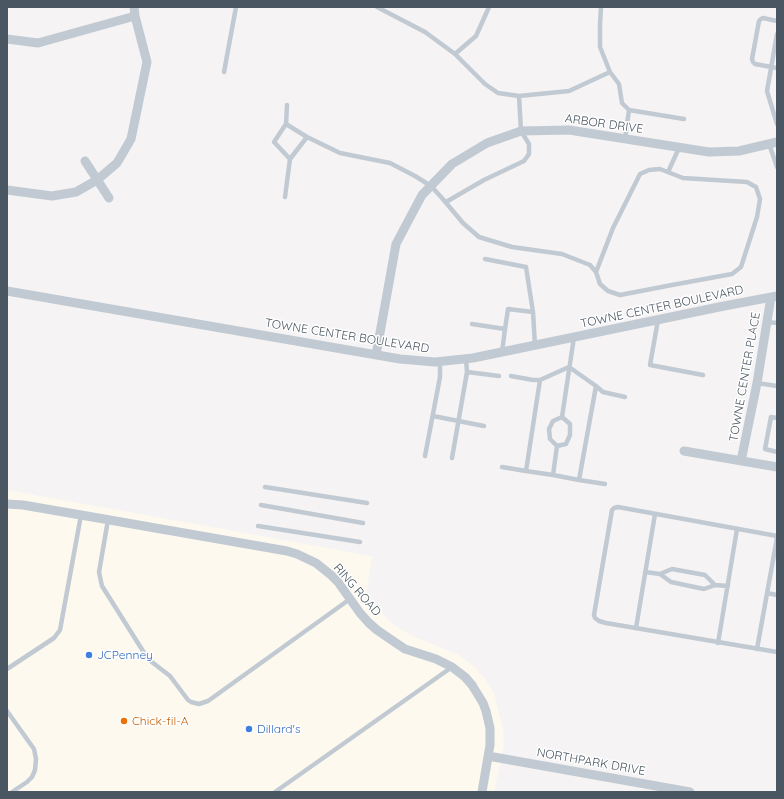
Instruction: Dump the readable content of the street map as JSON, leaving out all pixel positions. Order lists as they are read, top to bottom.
{
  "streets": {
    "street": [
      "ARBOR DRIVE",
      "TOWNE CENTER BOULEVARD",
      "TOWNE CENTER PLACE",
      "RING ROAD",
      "NORTHPARK DRIVE"
    ]
  },
  "crossings": [
    ["ARBOR DRIVE", "TOWNE CENTER BOULEVARD"],
    ["TOWNE CENTER BOULEVARD", "TOWNE CENTER PLACE"],
    ["RING ROAD", "NORTHPARK DRIVE"]
  ],
  "places": ["JCPenney", "Chick-fil-A", "Dillard's"]
}
